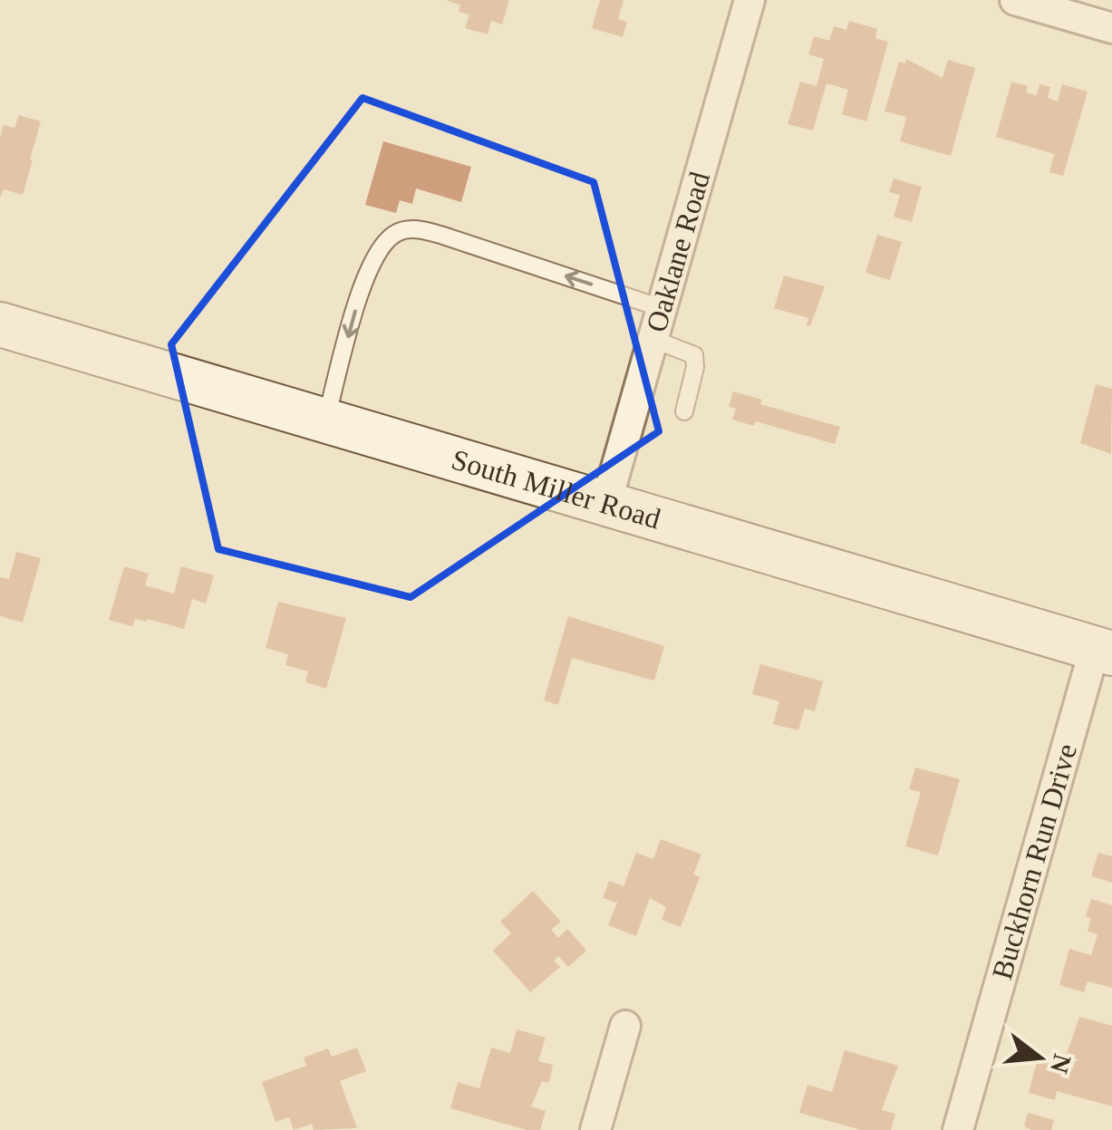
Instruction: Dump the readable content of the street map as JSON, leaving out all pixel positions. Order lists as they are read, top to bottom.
{
  "streets": {
    "street": ["Oaklane Road", "South Miller Road", "Buckhorn Run Drive"]
  },
  "crossings": [
    ["Oaklane Road", "South Miller Road"],
    ["South Miller Road", "Buckhorn Run Drive"]
  ],
  "north": "right"
}
